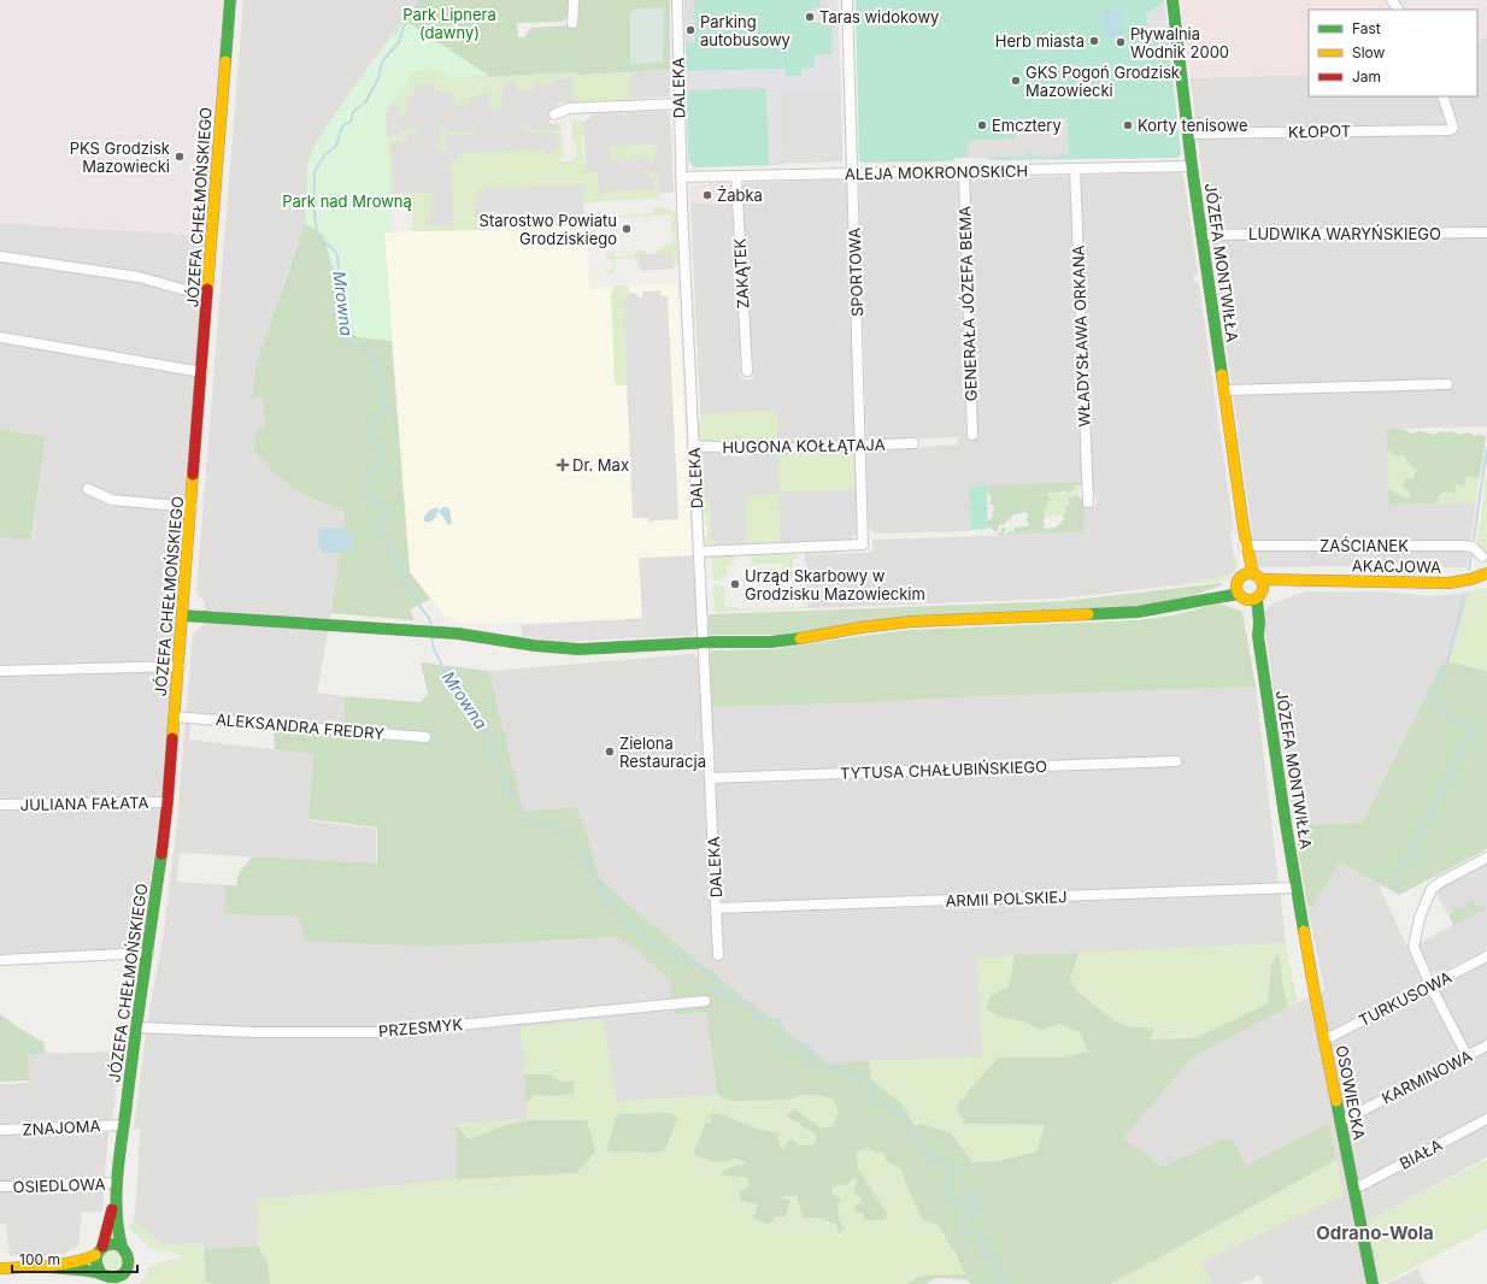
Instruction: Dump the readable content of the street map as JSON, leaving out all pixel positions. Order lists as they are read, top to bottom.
{
  "streets": {
    "street": [
      "DALEKA",
      "KŁOPOT",
      "ALEJA MOKRONOSKICH",
      "JÓZEFA CHEŁMOŃSKIEGO",
      "LUDWIKA WARYŃSKIEGO",
      "JÓZEFA MONTWIŁŁA",
      "SPORTOWA",
      "ZAKĄTEK",
      "GENERAŁA JÓZEFA BEMA",
      "WŁADYSŁAWA ORKANA",
      "HUGONA KOŁŁĄTAJA",
      "ZAŚCIANEK",
      "AKACJOWA",
      "ALEKSANDRA FREDRY",
      "TYTUSA CHAŁUBIŃSKIEGO",
      "JULIANA FAŁATA",
      "ARMII POLSKIEJ",
      "TURKUSOWA",
      "PRZESMYK",
      "KARMINOWA",
      "OSOWIECKA",
      "ZNAJOMA",
      "BIAŁA",
      "OSIEDLOWA"
    ]
  },
  "crossings": [
    ["DALEKA", "ALEJA MOKRONOSKICH"],
    ["DALEKA", "SPORTOWA"],
    ["DALEKA", "HUGONA KOŁŁĄTAJA"],
    ["DALEKA", "AKACJOWA"],
    ["DALEKA", "TYTUSA CHAŁUBIŃSKIEGO"],
    ["DALEKA", "ARMII POLSKIEJ"],
    ["KŁOPOT", "JÓZEFA MONTWIŁŁA"],
    ["ALEJA MOKRONOSKICH", "JÓZEFA MONTWIŁŁA"],
    ["ALEJA MOKRONOSKICH", "SPORTOWA"],
    ["ALEJA MOKRONOSKICH", "ZAKĄTEK"],
    ["ALEJA MOKRONOSKICH", "GENERAŁA JÓZEFA BEMA"],
    ["ALEJA MOKRONOSKICH", "WŁADYSŁAWA ORKANA"],
    ["JÓZEFA CHEŁMOŃSKIEGO", "AKACJOWA"],
    ["JÓZEFA CHEŁMOŃSKIEGO", "ALEKSANDRA FREDRY"],
    ["JÓZEFA CHEŁMOŃSKIEGO", "JULIANA FAŁATA"],
    ["JÓZEFA CHEŁMOŃSKIEGO", "PRZESMYK"],
    ["JÓZEFA CHEŁMOŃSKIEGO", "ZNAJOMA"],
    ["JÓZEFA CHEŁMOŃSKIEGO", "OSIEDLOWA"],
    ["LUDWIKA WARYŃSKIEGO", "JÓZEFA MONTWIŁŁA"],
    ["JÓZEFA MONTWIŁŁA", "ZAŚCIANEK"],
    ["JÓZEFA MONTWIŁŁA", "AKACJOWA"],
    ["JÓZEFA MONTWIŁŁA", "ARMII POLSKIEJ"],
    ["JÓZEFA MONTWIŁŁA", "OSOWIECKA"],
    ["SPORTOWA", "HUGONA KOŁŁĄTAJA"],
    ["TURKUSOWA", "OSOWIECKA"],
    ["KARMINOWA", "OSOWIECKA"],
    ["OSOWIECKA", "BIAŁA"]
  ],
  "districts": ["Odrano-Wola"],
  "water": ["Mrowna"],
  "parks": ["Park Lipnera (dawny)", "Park nad Mrowną"],
  "places": {
    "other": [
      "Taras widokowy",
      "Parking autobusowy",
      "Herb miasta",
      "Pływalnia Wodnik 2000",
      "GKS Pogoń Grodzisk Mazowiecki",
      "Emcztery",
      "Korty tenisowe",
      "PKS Grodzisk Mazowiecki",
      "Żabka",
      "Starostwo Powiatu Grodziskiego",
      "Urząd Skarbowy w Grodzisku Mazowieckim",
      "Zielona Restauracja"
    ],
    "health": ["Dr. Max"]
  },
  "legend": ["Fast", "Slow", "Jam"],
  "scale_bar": "100 m"
}
